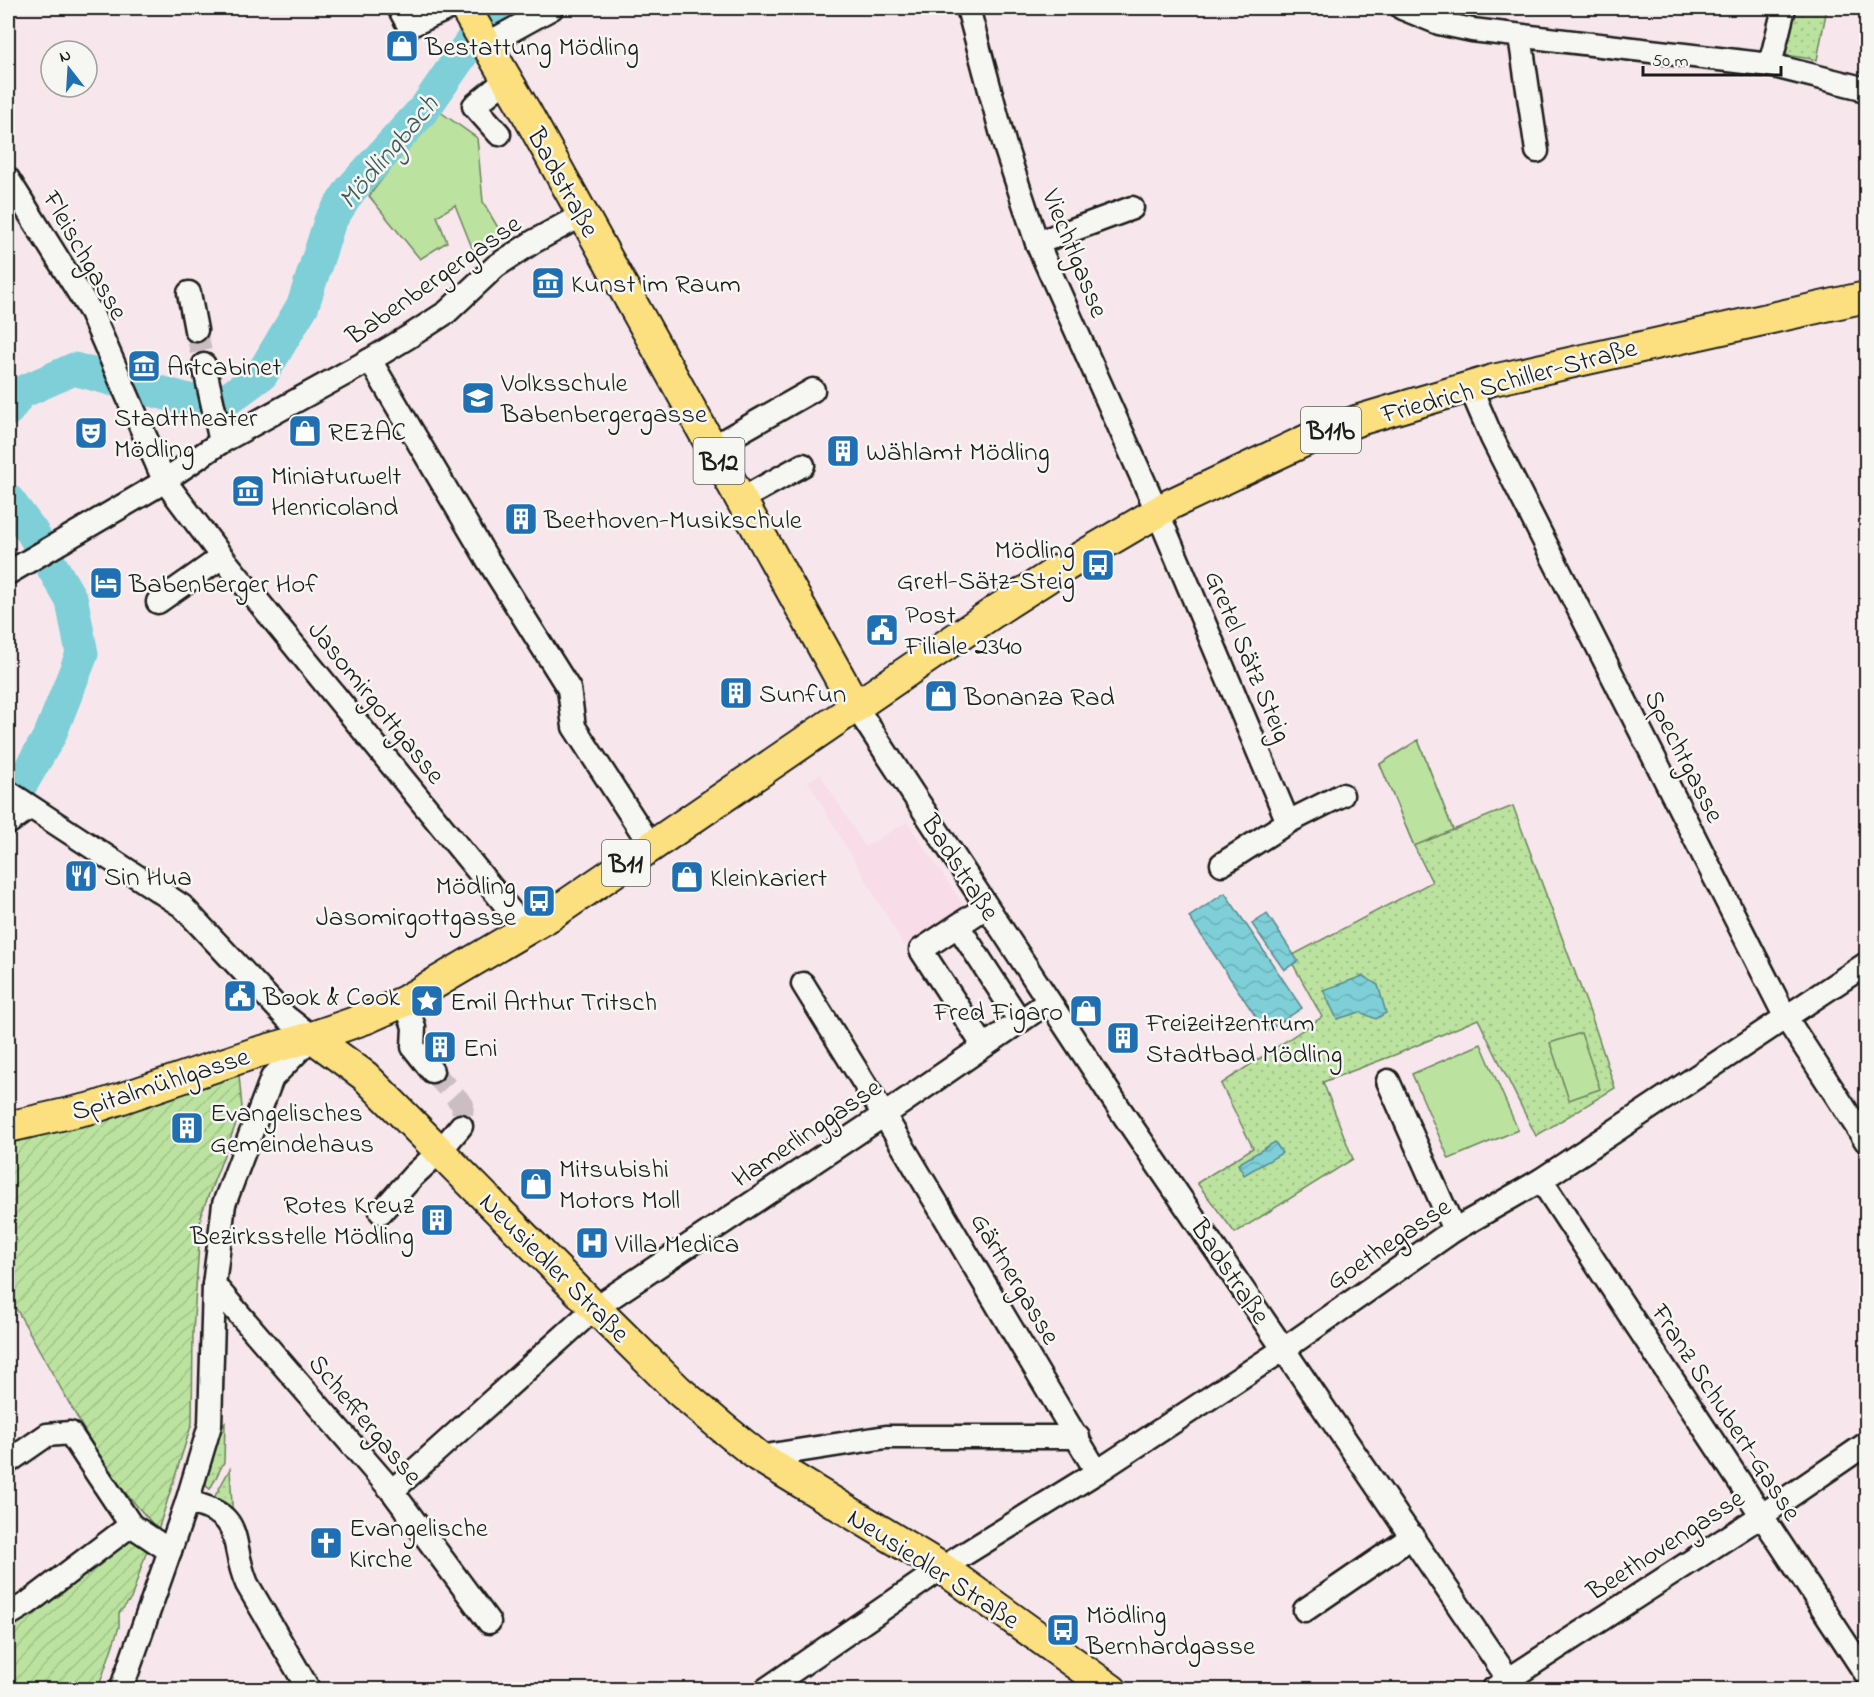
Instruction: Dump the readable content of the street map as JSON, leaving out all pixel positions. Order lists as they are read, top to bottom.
{
  "streets": {
    "main road": [
      "Badstraße",
      "Friedrich Schiller-Straße",
      "B11b",
      "B12",
      "B11",
      "Spitalmühlgasse",
      "Neusiedler Straße"
    ],
    "street": [
      "Viechtlgasse",
      "Fleischgasse",
      "Babenbergergasse",
      "Gretel Sätz Steig",
      "Jasomirgottgasse",
      "Spechtgasse",
      "Hamerlinggasse",
      "Goethegasse",
      "Gärtnergasse",
      "Franz Schubert-Gasse",
      "Scheffergasse",
      "Beethovengasse"
    ]
  },
  "crossings": [
    ["Badstraße", "Babenbergergasse"],
    ["Badstraße", "Friedrich Schiller-Straße"],
    ["Badstraße", "Hamerlinggasse"],
    ["Badstraße", "Goethegasse"],
    ["Badstraße", "Beethovengasse"],
    ["Viechtlgasse", "Friedrich Schiller-Straße"],
    ["Viechtlgasse", "Gretel Sätz Steig"],
    ["Fleischgasse", "Babenbergergasse"],
    ["Fleischgasse", "Jasomirgottgasse"],
    ["Babenbergergasse", "Jasomirgottgasse"],
    ["Friedrich Schiller-Straße", "Gretel Sätz Steig"],
    ["Friedrich Schiller-Straße", "Jasomirgottgasse"],
    ["Friedrich Schiller-Straße", "Spechtgasse"],
    ["Friedrich Schiller-Straße", "Spitalmühlgasse"],
    ["Friedrich Schiller-Straße", "Neusiedler Straße"],
    ["Spechtgasse", "Goethegasse"],
    ["Spitalmühlgasse", "Neusiedler Straße"],
    ["Hamerlinggasse", "Neusiedler Straße"],
    ["Hamerlinggasse", "Gärtnergasse"],
    ["Hamerlinggasse", "Scheffergasse"],
    ["Goethegasse", "Neusiedler Straße"],
    ["Goethegasse", "Gärtnergasse"],
    ["Goethegasse", "Franz Schubert-Gasse"],
    ["Franz Schubert-Gasse", "Beethovengasse"]
  ],
  "water": ["Mödlingbach"],
  "places": {
    "shop": [
      "Bestattung Mödling",
      "REZAC",
      "Bonanza Rad",
      "Kleinkariert",
      "Fred Figaro",
      "Mitsubishi Motors Moll"
    ],
    "museum": ["Kunst im Raum", "Artcabinet", "Miniaturwelt Henricoland"],
    "school or university": ["Volksschule Babenbergergasse"],
    "theatre": ["Stadttheater Mödling"],
    "building": [
      "Wählamt Mödling",
      "Beethoven-Musikschule",
      "Sunfun",
      "Freizeitzentrum Stadtbad Mödling",
      "Eni",
      "Evangelisches Gemeindehaus",
      "Rotes Kreuz Bezirksstelle Mödling"
    ],
    "bus stop": ["Mödling Gretl-Sätz-Steig", "Mödling Jasomirgottgasse", "Mödling Bernhardgasse"],
    "hotel": ["Babenberger Hof"],
    "public building": ["Post Filiale 2340", "Book & Cook"],
    "restaurant": ["Sin Hua"],
    "place": ["Emil Arthur Tritsch"],
    "hospital": ["Villa Medica"],
    "church": ["Evangelische Kirche"]
  },
  "scale_bar": "50 m",
  "north": "top"
}
